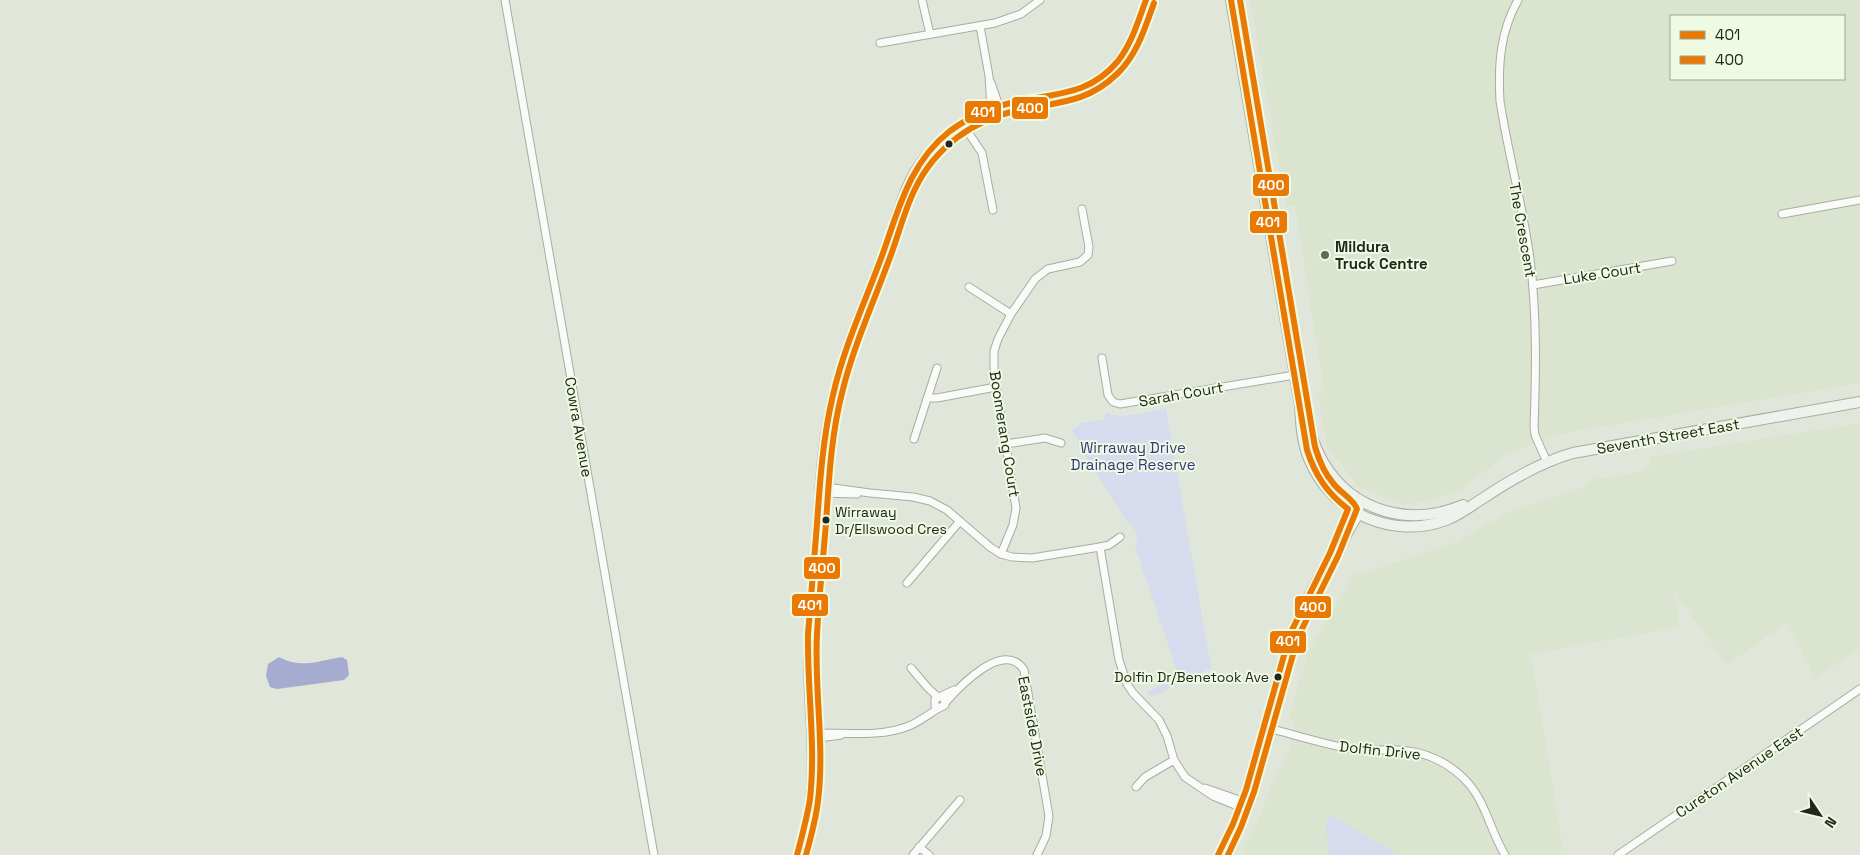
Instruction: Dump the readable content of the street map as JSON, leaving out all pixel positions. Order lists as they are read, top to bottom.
{
  "streets": {
    "main road": ["Seventh Street East"],
    "street": [
      "The Crescent",
      "Luke Court",
      "Sarah Court",
      "Cowra Avenue",
      "Boomerang Court",
      "Eastside Drive",
      "Dolfin Drive",
      "Cureton Avenue East"
    ]
  },
  "crossings": [
    ["The Crescent", "Luke Court"],
    ["The Crescent", "Seventh Street East"]
  ],
  "parks": ["Wirraway Drive Drainage Reserve"],
  "places": ["Mildura Truck Centre", "Wirraway Dr/Ellswood Cres", "Dolfin Dr/Benetook Ave"],
  "lines": ["transit line 401", "transit line 400"],
  "legend": ["401", "400"],
  "north": "bottom right"
}
